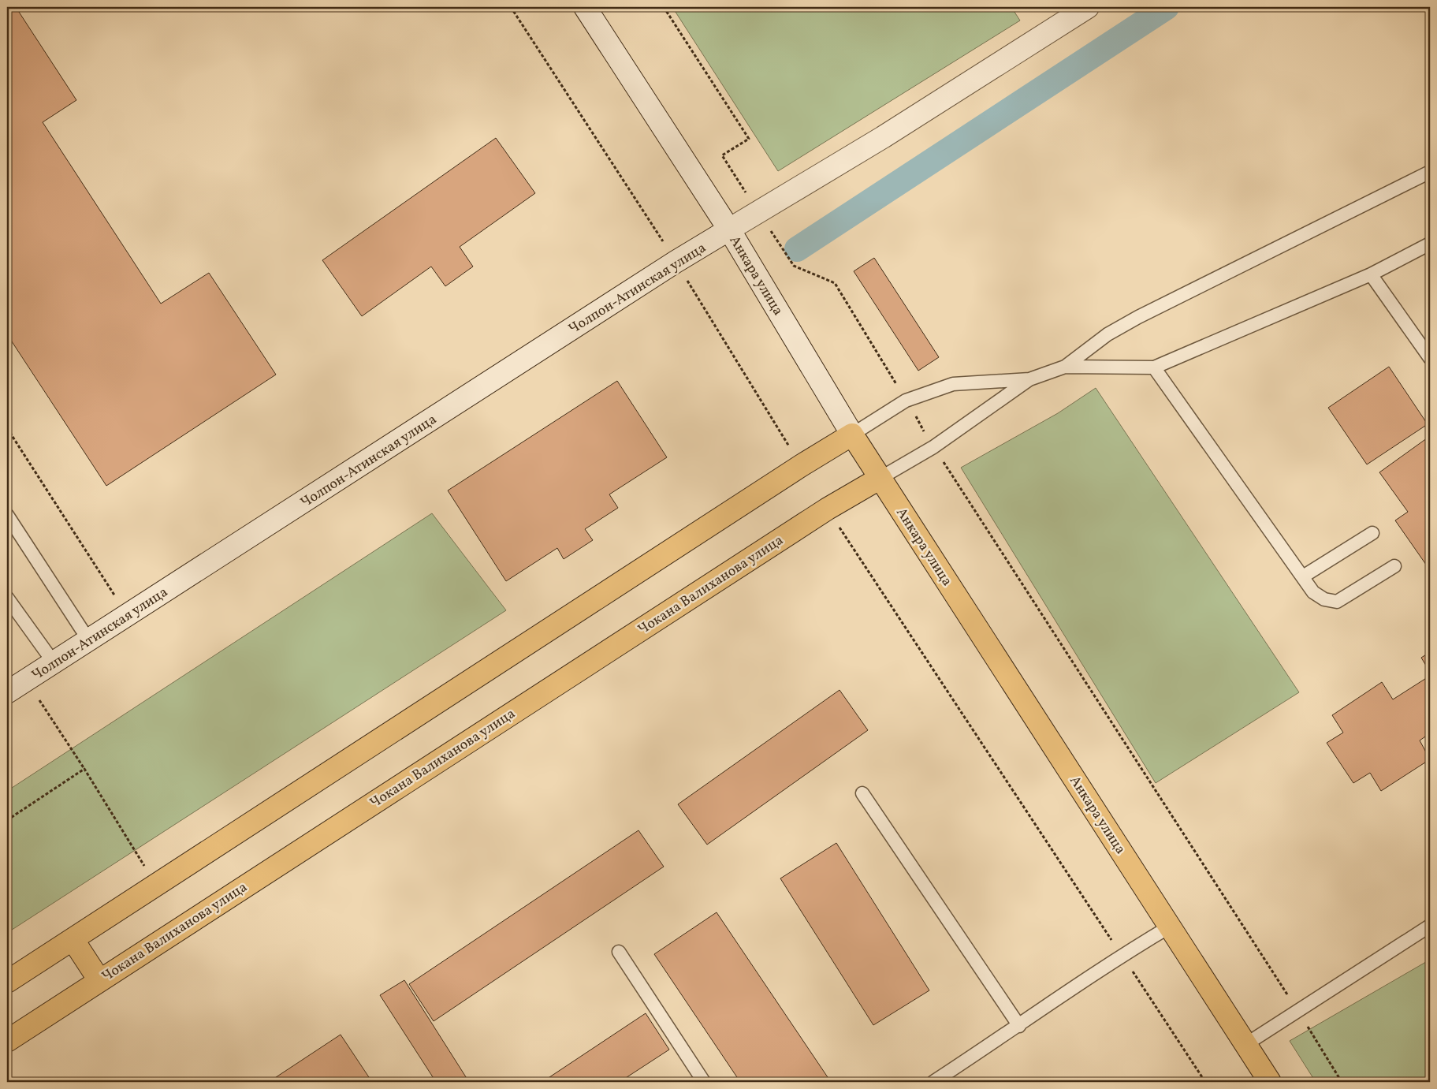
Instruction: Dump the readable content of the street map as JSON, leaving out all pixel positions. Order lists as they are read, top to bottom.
{
  "streets": {
    "main road": ["Анкара улица", "Чокана Валиханова улица"],
    "street": ["Чолпон-Атинская улица"]
  },
  "crossings": [
    ["Анкара улица", "Чолпон-Атинская улица"],
    ["Анкара улица", "Чокана Валиханова улица"]
  ]
}
